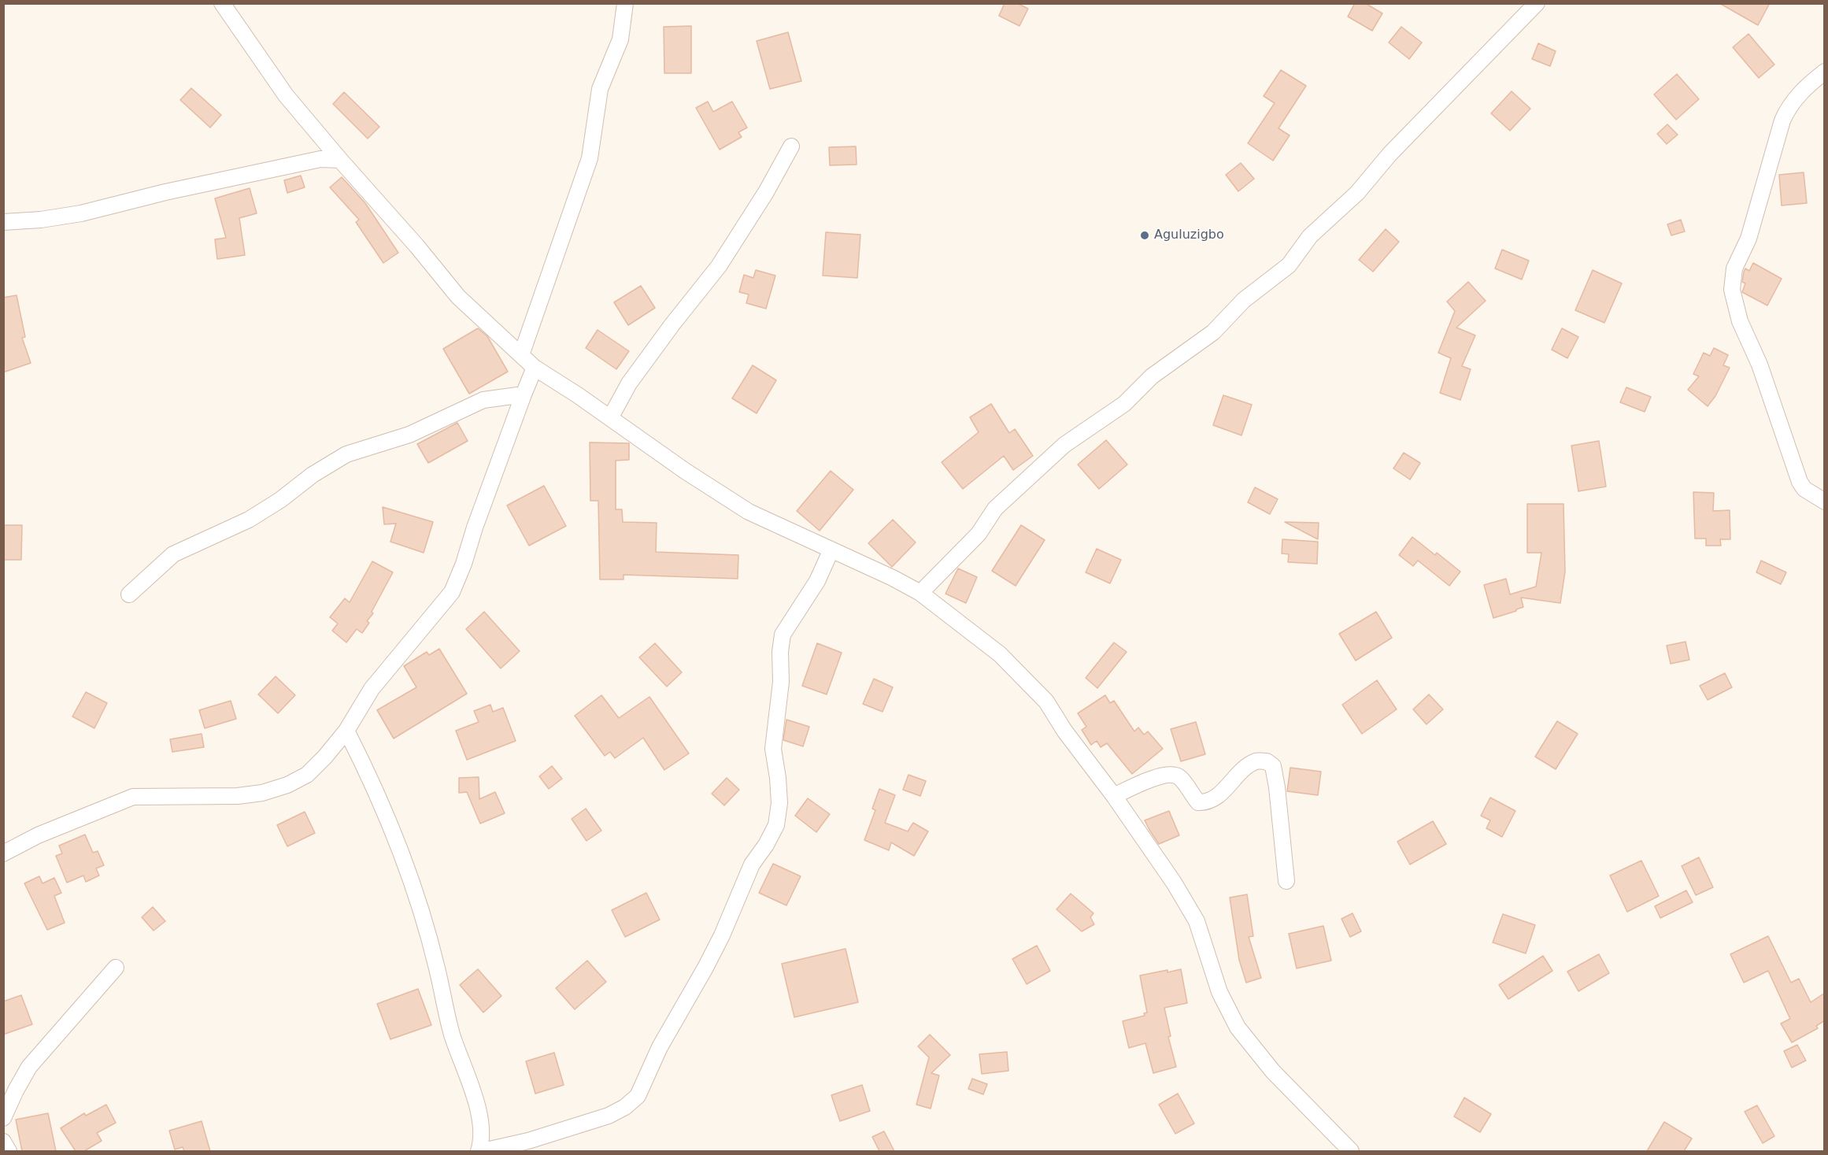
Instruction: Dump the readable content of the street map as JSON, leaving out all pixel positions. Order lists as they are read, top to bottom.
{
  "places": ["Aguluzigbo"]
}
